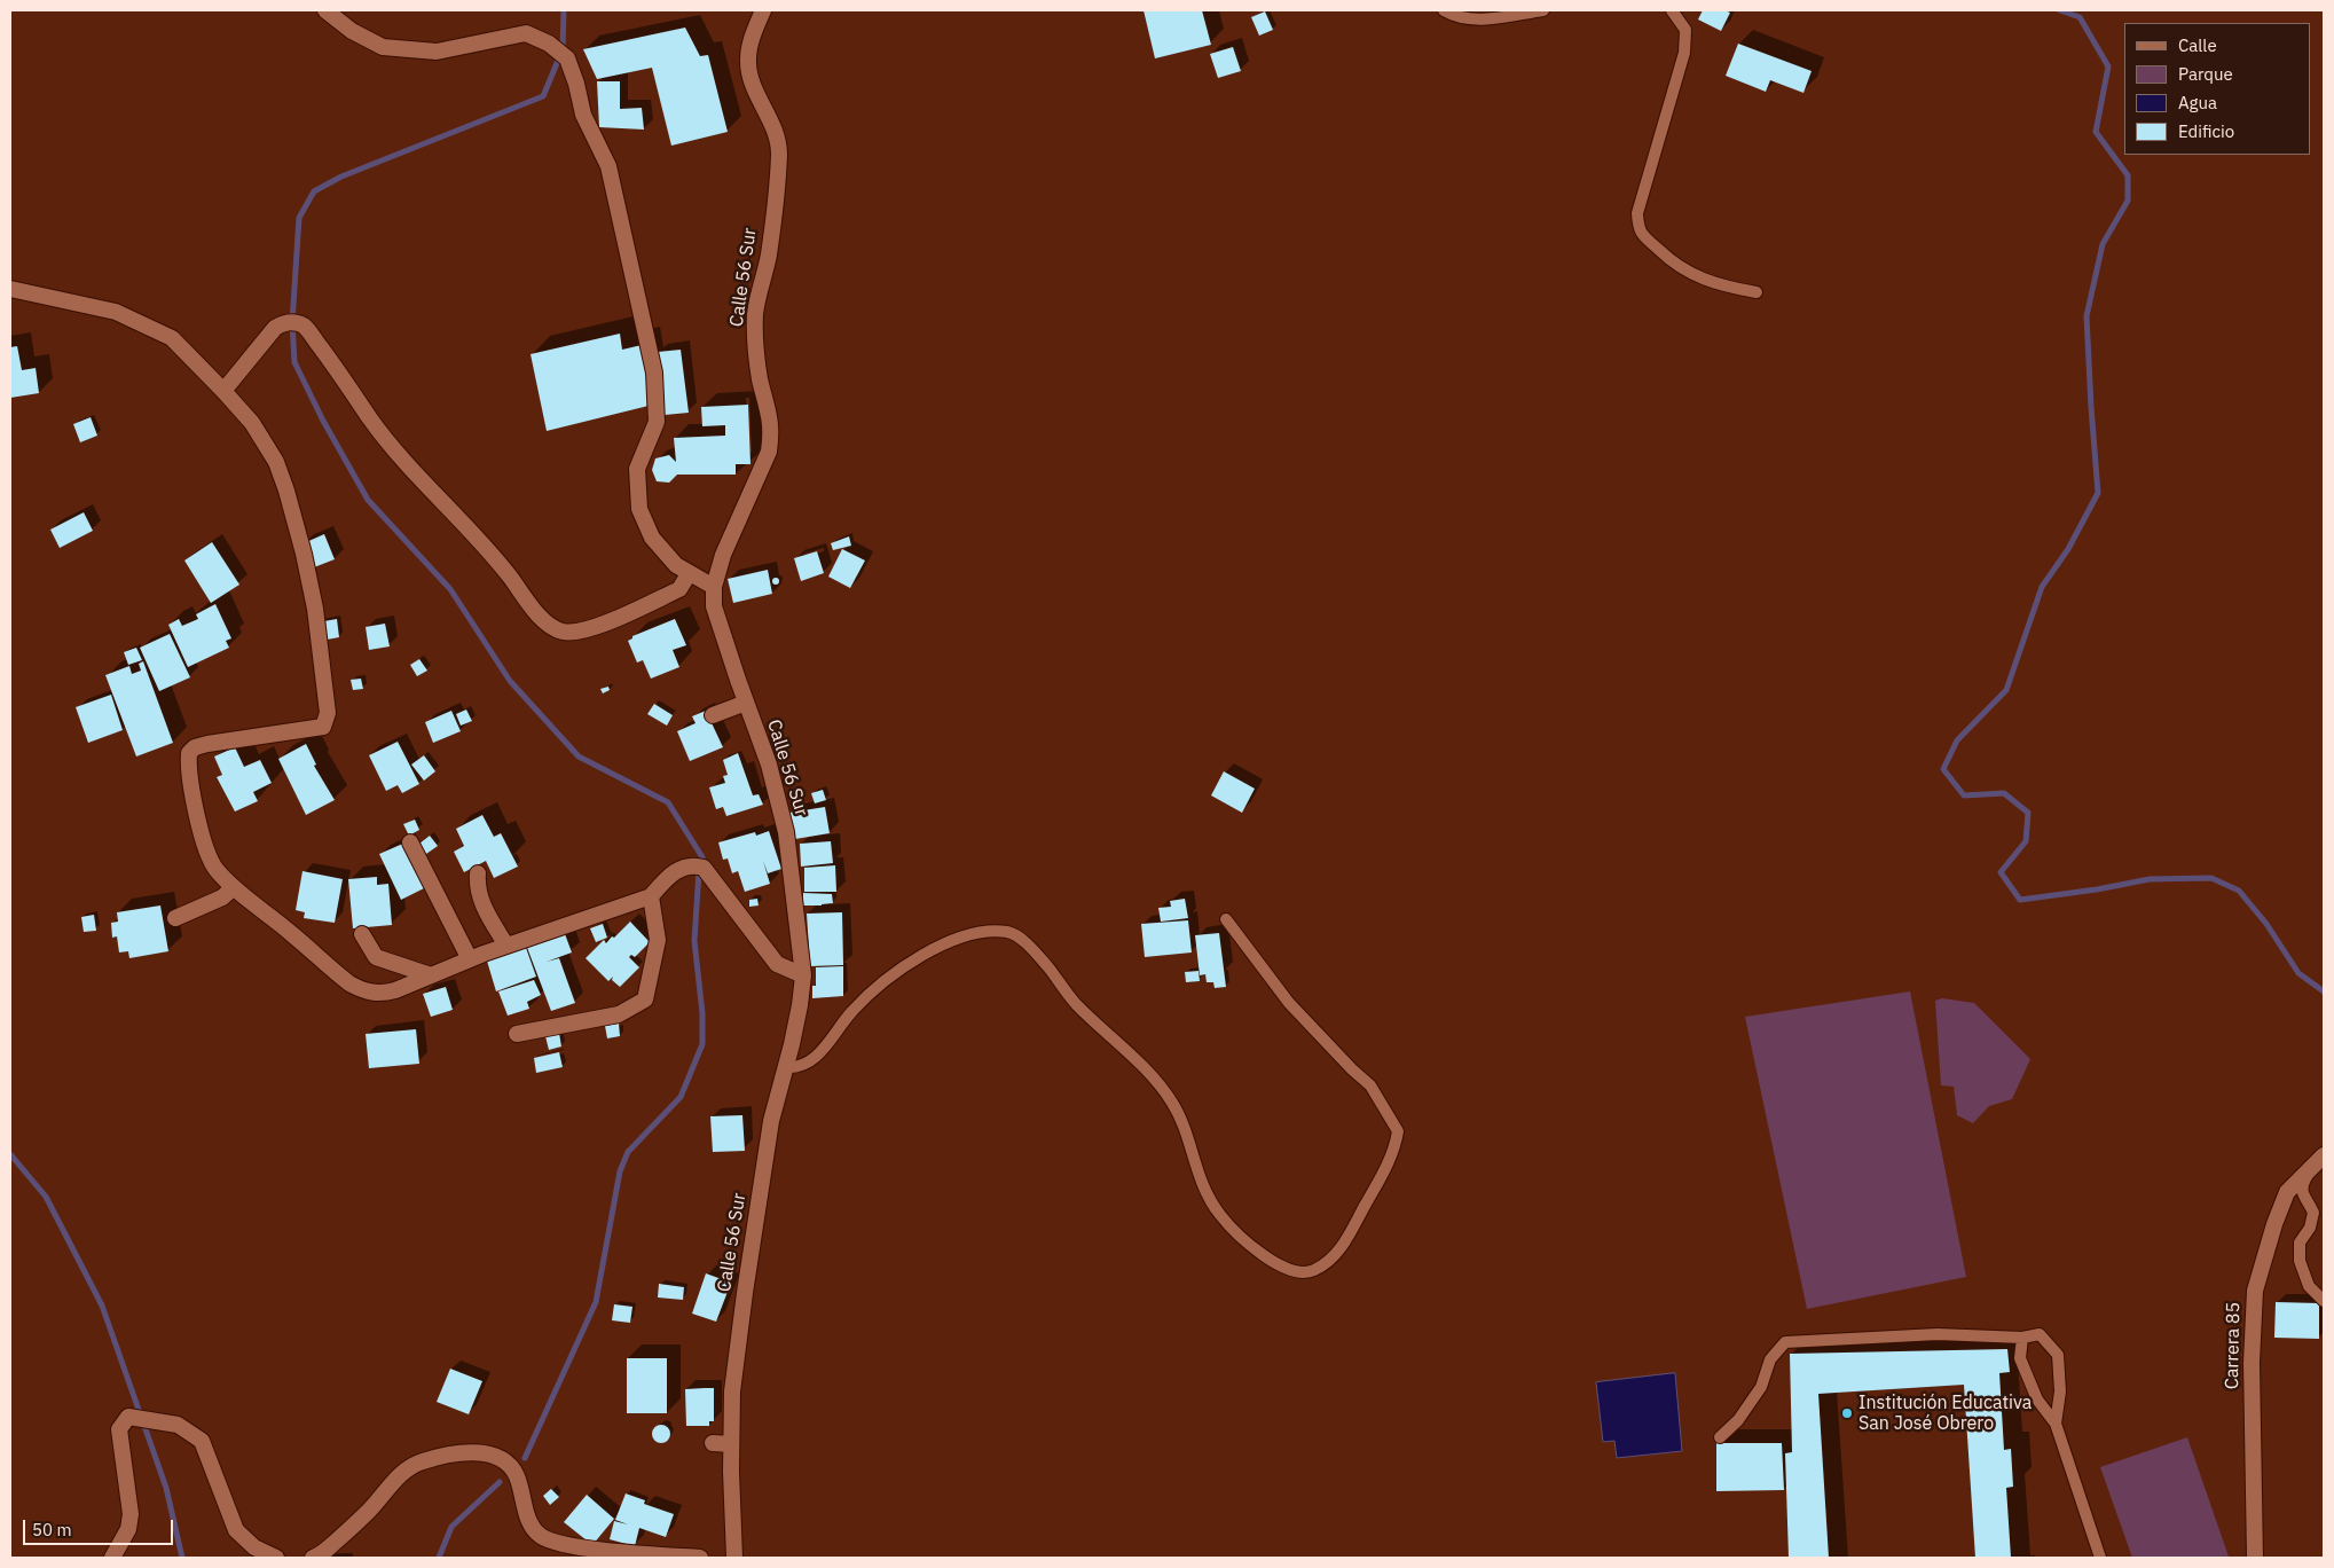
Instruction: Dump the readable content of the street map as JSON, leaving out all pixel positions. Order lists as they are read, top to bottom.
{
  "streets": {
    "street": ["Calle 56 Sur", "Carrera 85"]
  },
  "places": ["Institución Educativa San José Obrero"],
  "legend": [
    "Calle",
    "Parque",
    "Agua",
    "Edificio"
  ],
  "scale_bar": "50 m"
}
